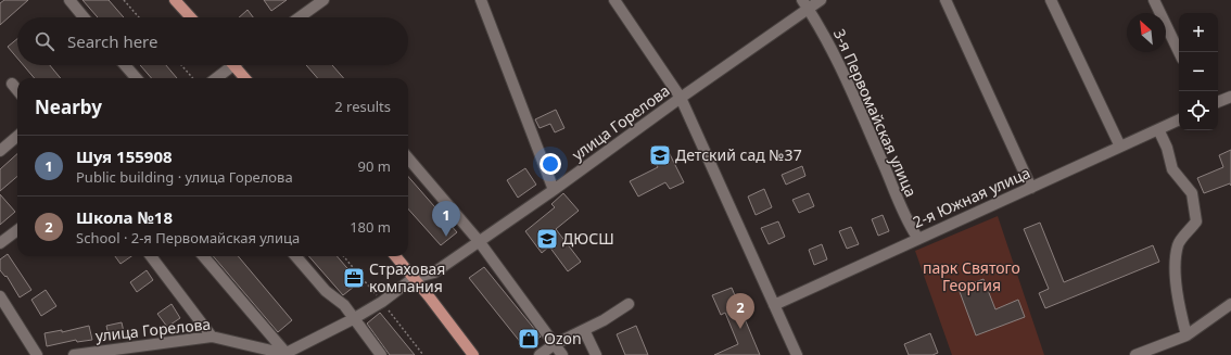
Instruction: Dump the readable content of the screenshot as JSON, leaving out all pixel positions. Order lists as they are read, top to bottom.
{
  "streets": {
    "street": ["3-я Первомайская улица", "улица Горелова", "2-я Южная улица"]
  },
  "crossings": [
    ["3-я Первомайская улица", "улица Горелова"],
    ["3-я Первомайская улица", "2-я Южная улица"]
  ],
  "parks": ["парк Святого Георгия"],
  "places": {
    "school or university": ["Детский сад №37", "ДЮСШ"],
    "office": ["Страховая компания"],
    "shop": ["Ozon"]
  },
  "north": "top left",
  "page": {
    "map_buttons": ["+", "−"],
    "search": "Search here",
    "heading": ["Nearby", "2 results"],
    "list": [
      {
        "mark": "1",
        "name": "Шуя 155908",
        "note": "Public building · улица Горелова",
        "value": "90 m"
      },
      {
        "mark": "2",
        "name": "Школа №18",
        "note": "School · 2-я Первомайская улица",
        "value": "180 m"
      }
    ],
    "pins": ["1", "2"]
  }
}
